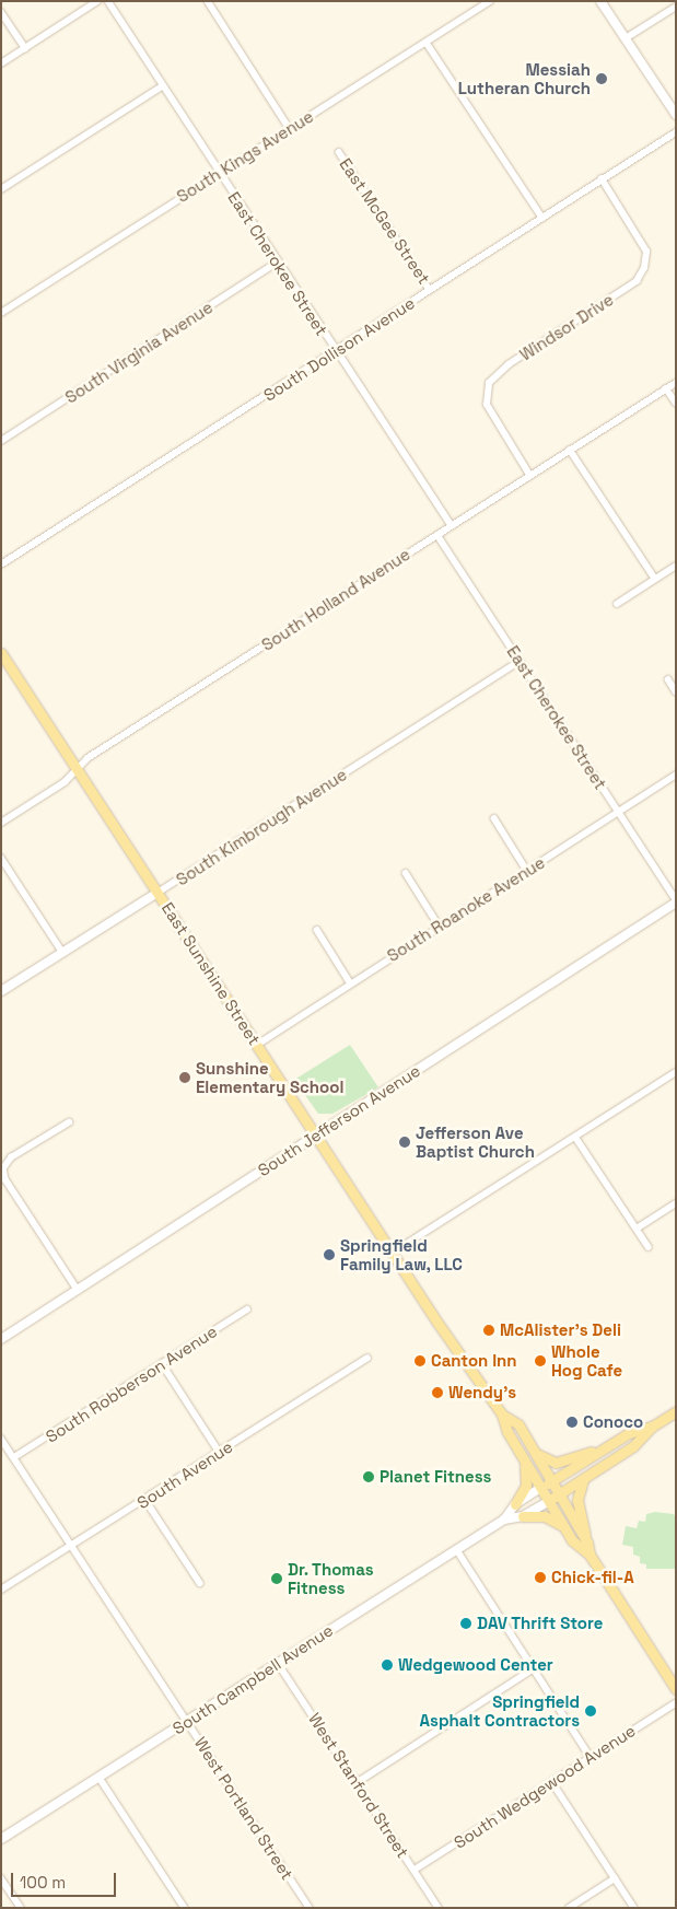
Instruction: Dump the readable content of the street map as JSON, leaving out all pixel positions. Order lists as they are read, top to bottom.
{
  "streets": {
    "main road": [
      "South Kimbrough Avenue",
      "East Sunshine Street",
      "South Jefferson Avenue",
      "South Campbell Avenue"
    ],
    "street": [
      "South Kings Avenue",
      "East McGee Street",
      "East Cherokee Street",
      "Windsor Drive",
      "South Dollison Avenue",
      "South Virginia Avenue",
      "South Holland Avenue",
      "South Roanoke Avenue",
      "South Robberson Avenue",
      "South Avenue",
      "West Stanford Street",
      "South Wedgewood Avenue",
      "West Portland Street"
    ]
  },
  "crossings": [
    ["South Kings Avenue", "East Cherokee Street"],
    ["East McGee Street", "South Dollison Avenue"],
    ["East Cherokee Street", "South Dollison Avenue"],
    ["East Cherokee Street", "South Virginia Avenue"],
    ["East Cherokee Street", "South Holland Avenue"],
    ["East Cherokee Street", "South Kimbrough Avenue"],
    ["East Cherokee Street", "South Roanoke Avenue"],
    ["East Cherokee Street", "South Jefferson Avenue"],
    ["Windsor Drive", "South Dollison Avenue"],
    ["Windsor Drive", "South Holland Avenue"],
    ["South Holland Avenue", "East Sunshine Street"],
    ["South Kimbrough Avenue", "East Sunshine Street"],
    ["South Roanoke Avenue", "East Sunshine Street"],
    ["East Sunshine Street", "South Jefferson Avenue"],
    ["South Robberson Avenue", "West Portland Street"],
    ["South Avenue", "West Portland Street"],
    ["South Campbell Avenue", "West Stanford Street"],
    ["South Campbell Avenue", "West Portland Street"],
    ["West Stanford Street", "South Wedgewood Avenue"]
  ],
  "places": [
    "Messiah Lutheran Church",
    "Sunshine Elementary School",
    "Jefferson Ave Baptist Church",
    "Springfield Family Law, LLC",
    "McAlister's Deli",
    "Canton Inn",
    "Whole Hog Cafe",
    "Wendy's",
    "Conoco",
    "Planet Fitness",
    "Chick-fil-A",
    "Dr. Thomas Fitness",
    "DAV Thrift Store",
    "Wedgewood Center",
    "Springfield Asphalt Contractors"
  ],
  "scale_bar": "100 m"
}
